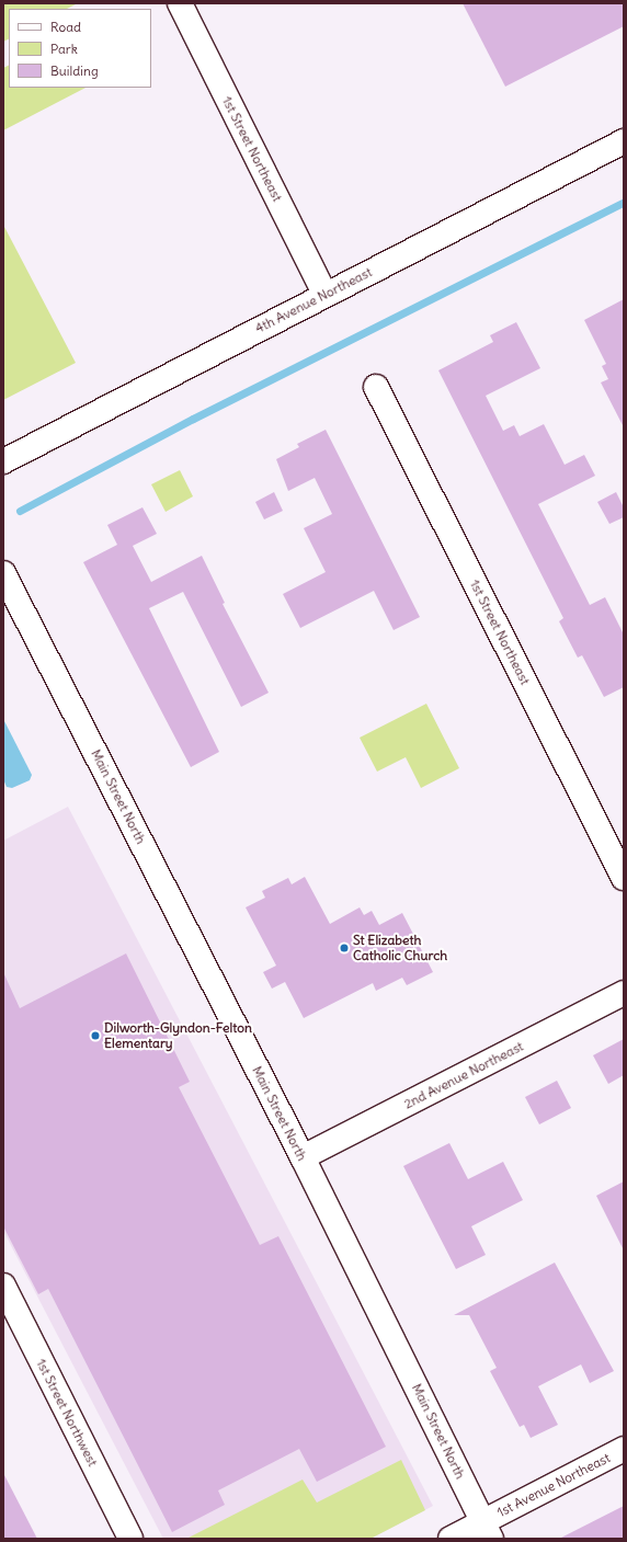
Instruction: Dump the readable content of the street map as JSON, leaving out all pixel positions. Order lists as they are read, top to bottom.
{
  "streets": {
    "street": [
      "1st Street Northeast",
      "4th Avenue Northeast",
      "Main Street North",
      "2nd Avenue Northeast",
      "1st Street Northwest",
      "1st Avenue Northeast"
    ]
  },
  "crossings": [
    ["1st Street Northeast", "4th Avenue Northeast"],
    ["Main Street North", "2nd Avenue Northeast"],
    ["Main Street North", "1st Avenue Northeast"]
  ],
  "places": ["St Elizabeth Catholic Church", "Dilworth-Glyndon-Felton Elementary"],
  "legend": ["Road", "Park", "Building"]
}
